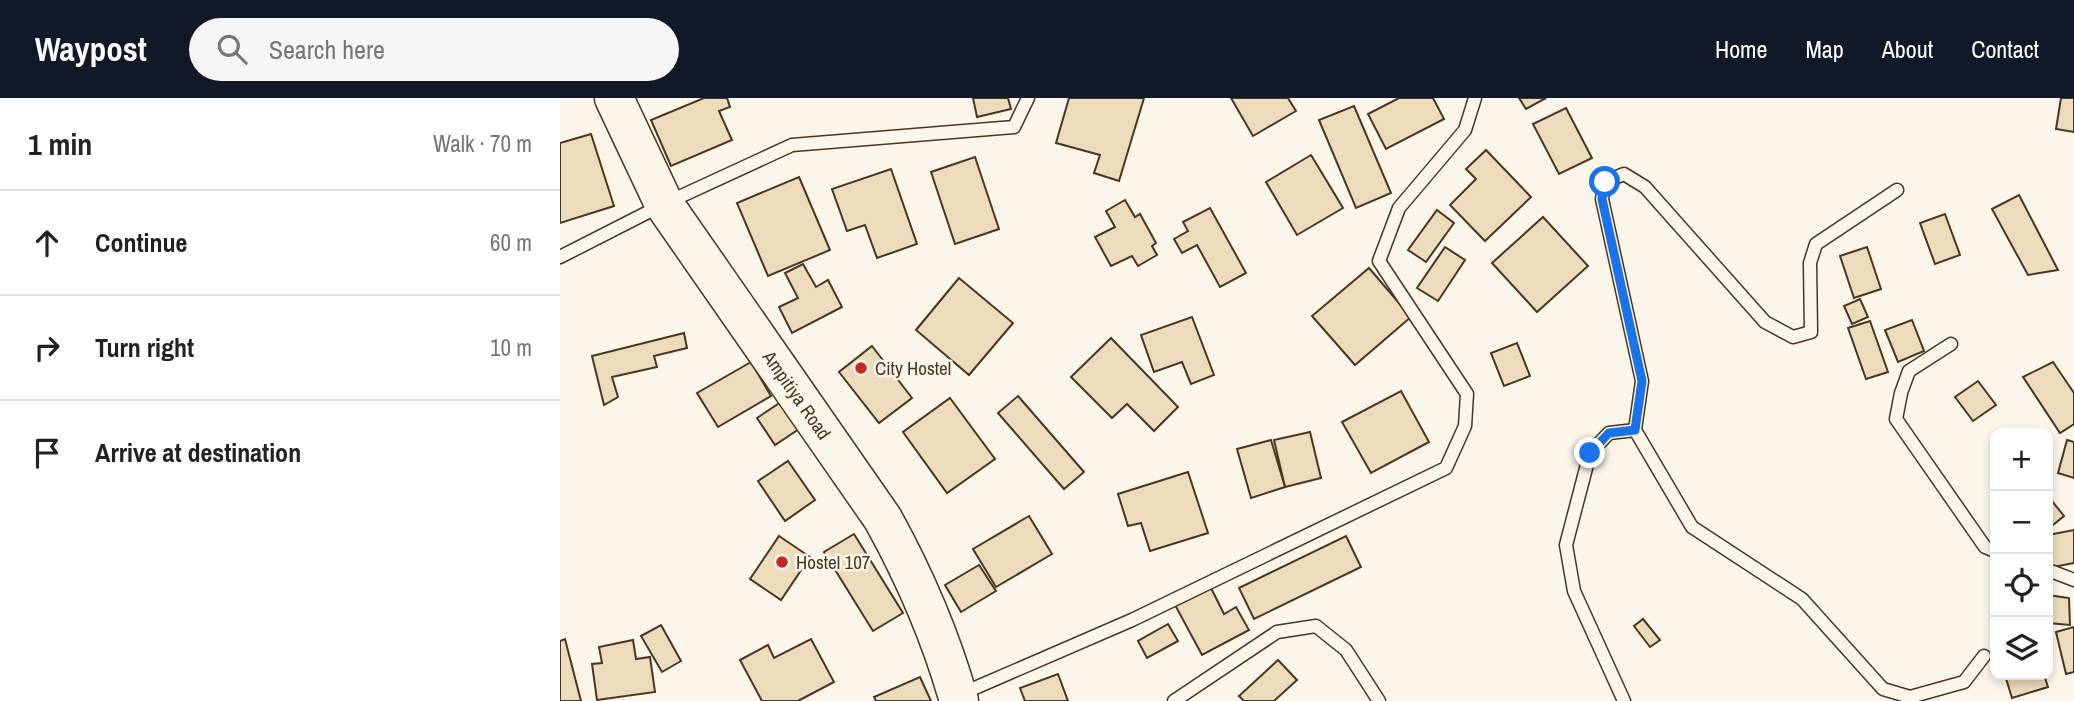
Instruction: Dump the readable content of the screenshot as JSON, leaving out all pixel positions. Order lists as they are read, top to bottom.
{
  "streets": {
    "main road": ["Ampitiya Road"]
  },
  "places": ["City Hostel", "Hostel 107"],
  "page": {
    "header": "Waypost",
    "search": "Search here",
    "nav": [
      "Home",
      "Map",
      "About",
      "Contact"
    ],
    "heading": ["1 min", "Walk · 70 m"],
    "list": [
      ["Continue", "60 m"],
      ["Turn right", "10 m"],
      "Arrive at destination"
    ],
    "map_buttons": ["+", "−"]
  }
}
